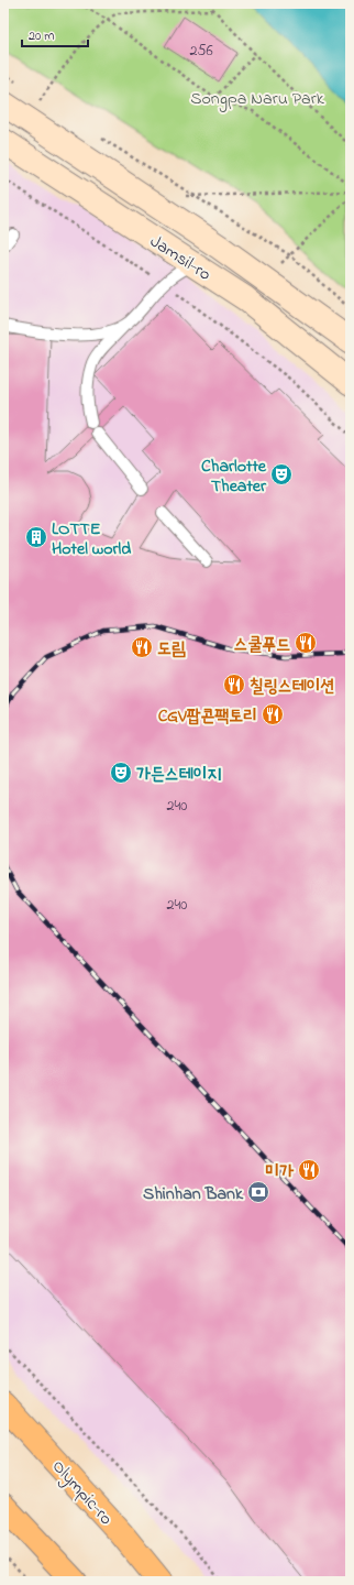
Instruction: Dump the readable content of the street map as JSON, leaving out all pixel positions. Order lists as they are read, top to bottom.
{
  "streets": {
    "main road": ["Olympic-ro"],
    "street": ["Jamsil-ro"]
  },
  "parks": ["Songpa Naru Park"],
  "places": {
    "theatre": ["Charlotte Theater", "가든스테이지"],
    "building": ["LOTTE Hotel world"],
    "restaurant": [
      "스쿨푸드",
      "도림",
      "칠링스테이션",
      "CGV팝콘팩토리",
      "미가"
    ],
    "bank": ["Shinhan Bank"]
  },
  "house_numbers": ["256", "240", "240"],
  "scale_bar": "20 m"
}
